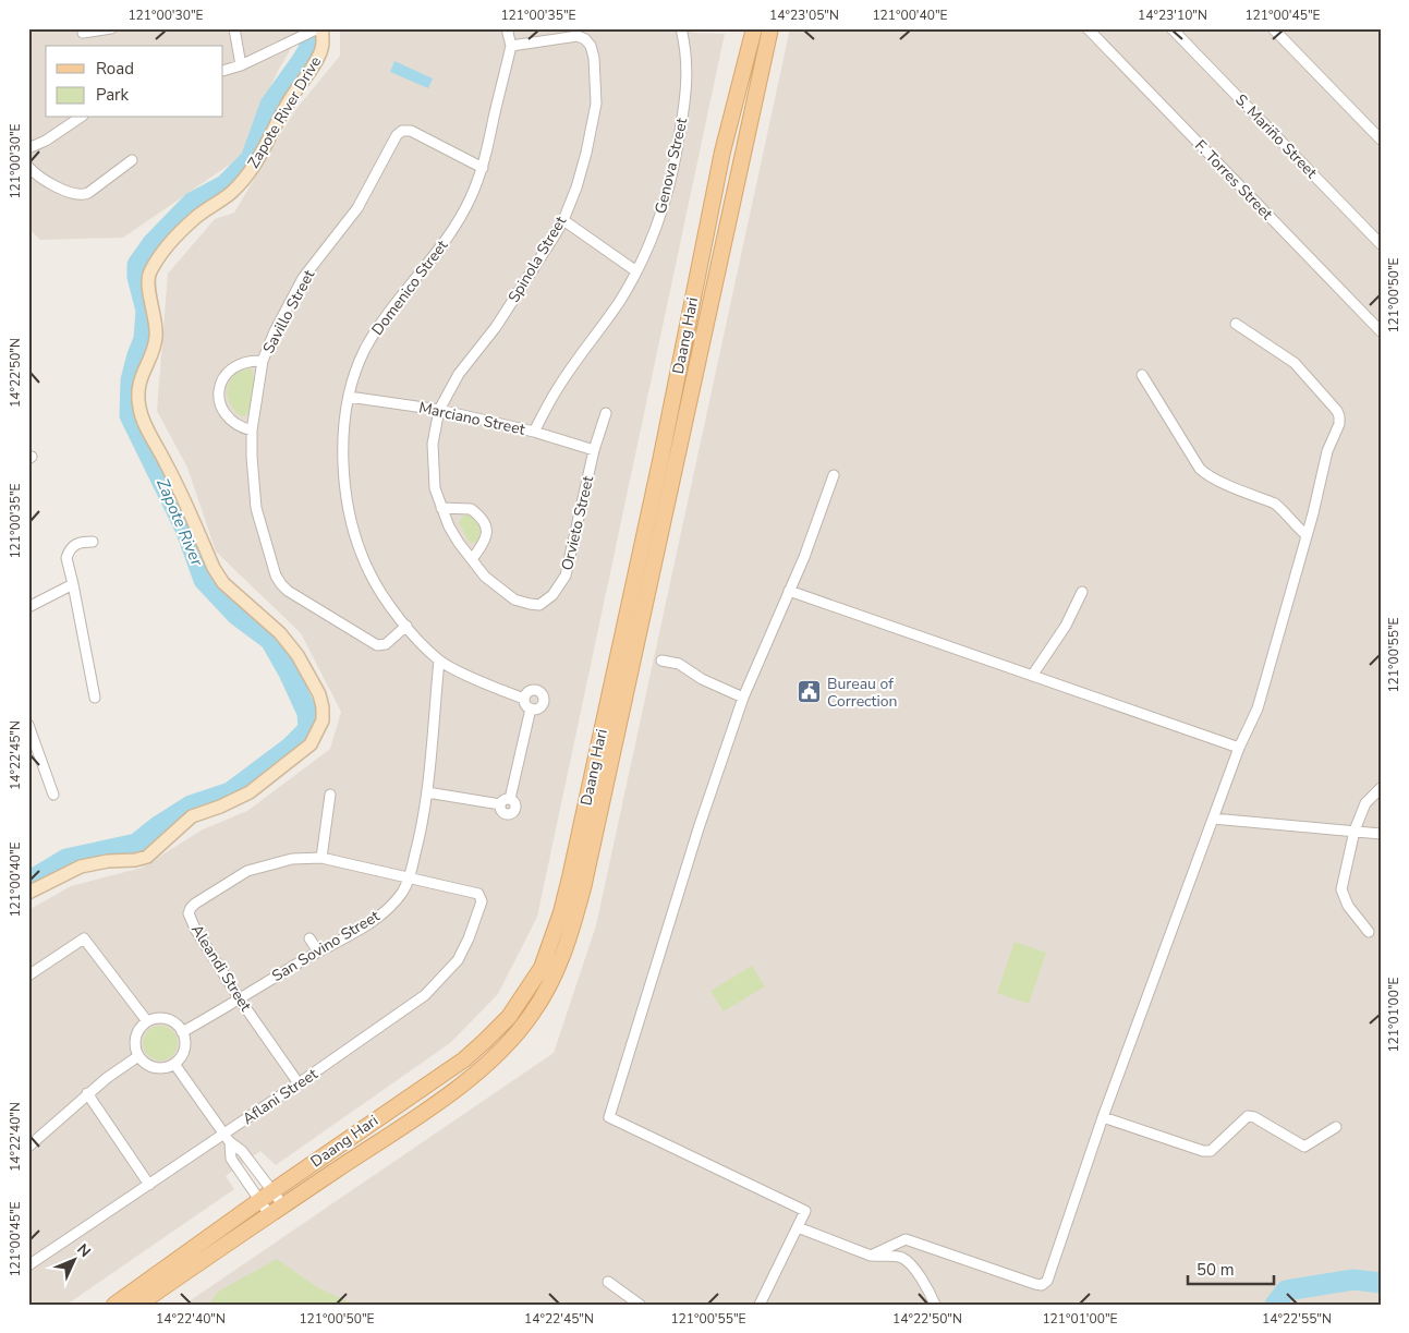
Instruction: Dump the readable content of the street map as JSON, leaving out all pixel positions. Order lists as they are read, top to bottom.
{
  "streets": {
    "main road": ["Daang Hari"],
    "street": [
      "Zapote River Drive",
      "S. Mariño Street",
      "Genova Street",
      "F. Torres Street",
      "Spinola Street",
      "Domenico Street",
      "Savillo Street",
      "Marciano Street",
      "Orvieto Street",
      "San Sovino Street",
      "Aleandi Street",
      "Aflani Street"
    ]
  },
  "crossings": [
    ["Genova Street", "Marciano Street"],
    ["Spinola Street", "Domenico Street"],
    ["Spinola Street", "Marciano Street"],
    ["Spinola Street", "Orvieto Street"],
    ["Domenico Street", "Savillo Street"],
    ["Domenico Street", "Marciano Street"],
    ["Domenico Street", "San Sovino Street"],
    ["Marciano Street", "Orvieto Street"],
    ["San Sovino Street", "Aleandi Street"],
    ["Aleandi Street", "Aflani Street"]
  ],
  "water": ["Zapote River"],
  "places": {
    "public building": ["Bureau of Correction"]
  },
  "legend": ["Road", "Park"],
  "scale_bar": "50 m",
  "north": "top right",
  "coordinates": [
    "121°00'30\"E",
    "121°00'35\"E",
    "14°23'05\"N",
    "121°00'40\"E",
    "14°23'10\"N",
    "121°00'45\"E",
    "121°00'50\"E",
    "14°22'50\"N",
    "121°00'55\"E",
    "14°22'45\"N",
    "121°01'00\"E",
    "14°22'40\"N",
    "14°22'55\"N"
  ]
}
